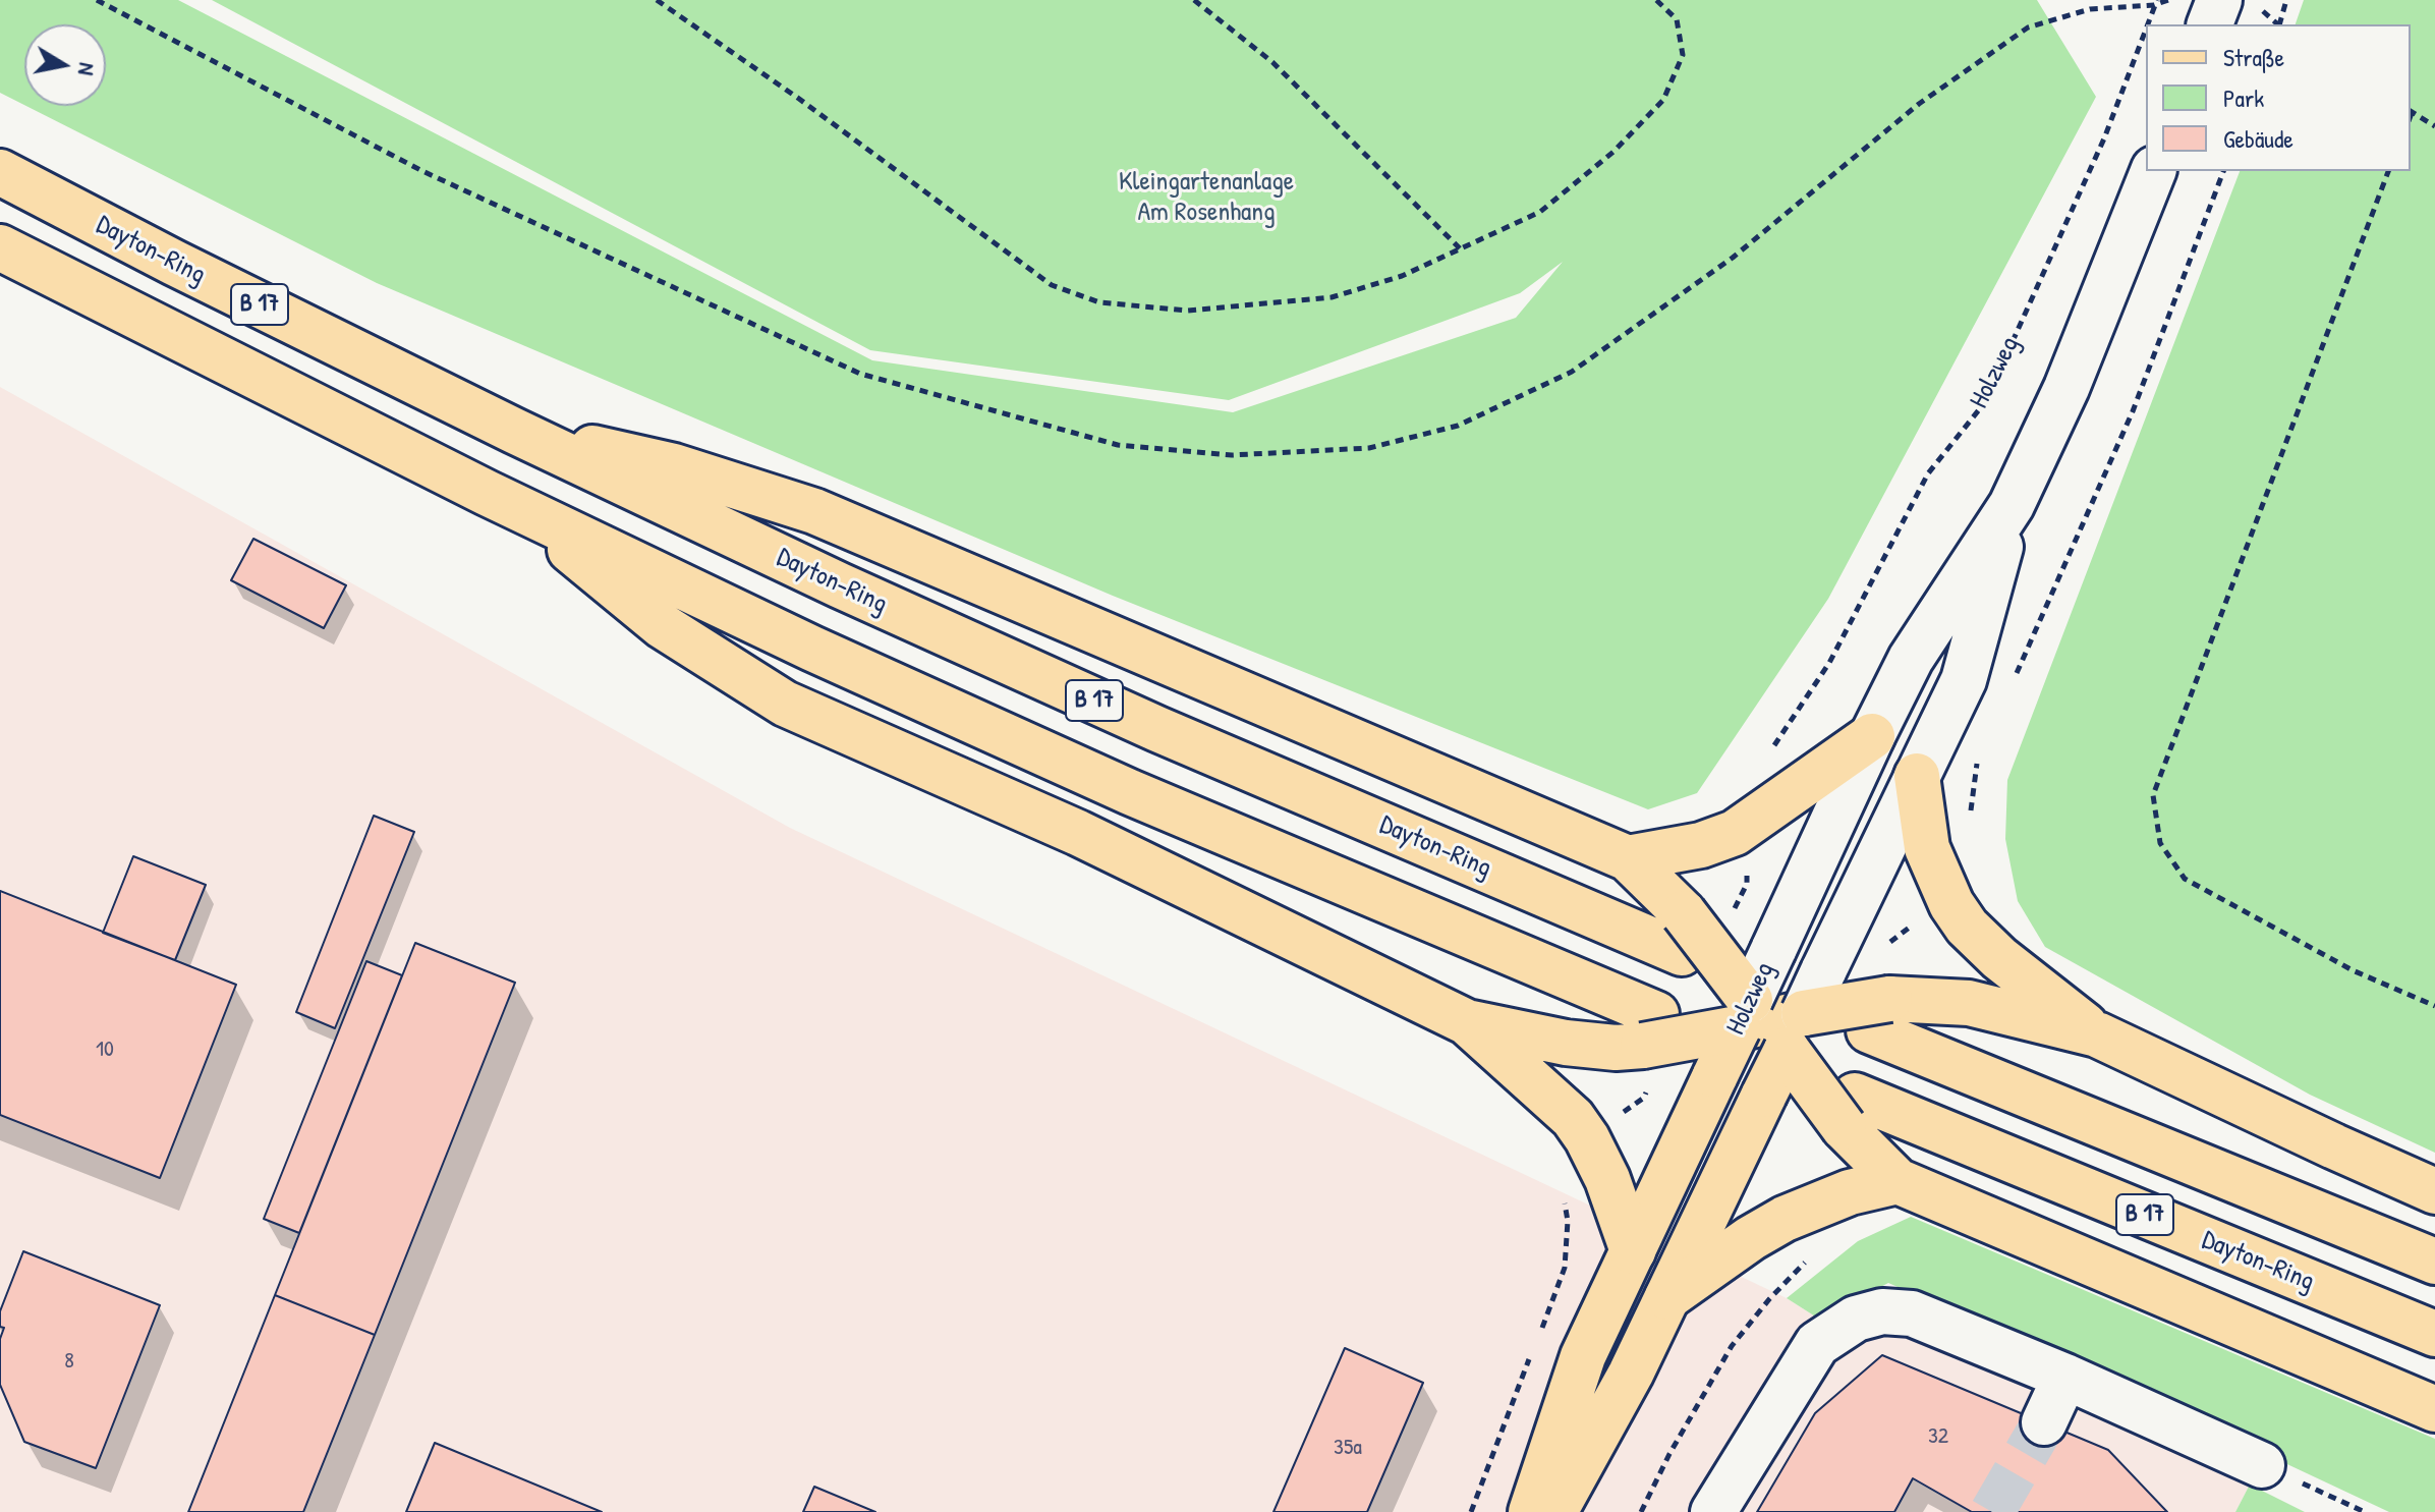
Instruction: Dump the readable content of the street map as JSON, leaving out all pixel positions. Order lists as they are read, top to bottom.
{
  "streets": {
    "main road": ["Dayton-Ring", "B 17", "Holzweg"]
  },
  "parks": ["Kleingartenanlage Am Rosenhang"],
  "house_numbers": [
    "10",
    "8",
    "32",
    "35a"
  ],
  "legend": ["Straße", "Park", "Gebäude"],
  "north": "right"
}
